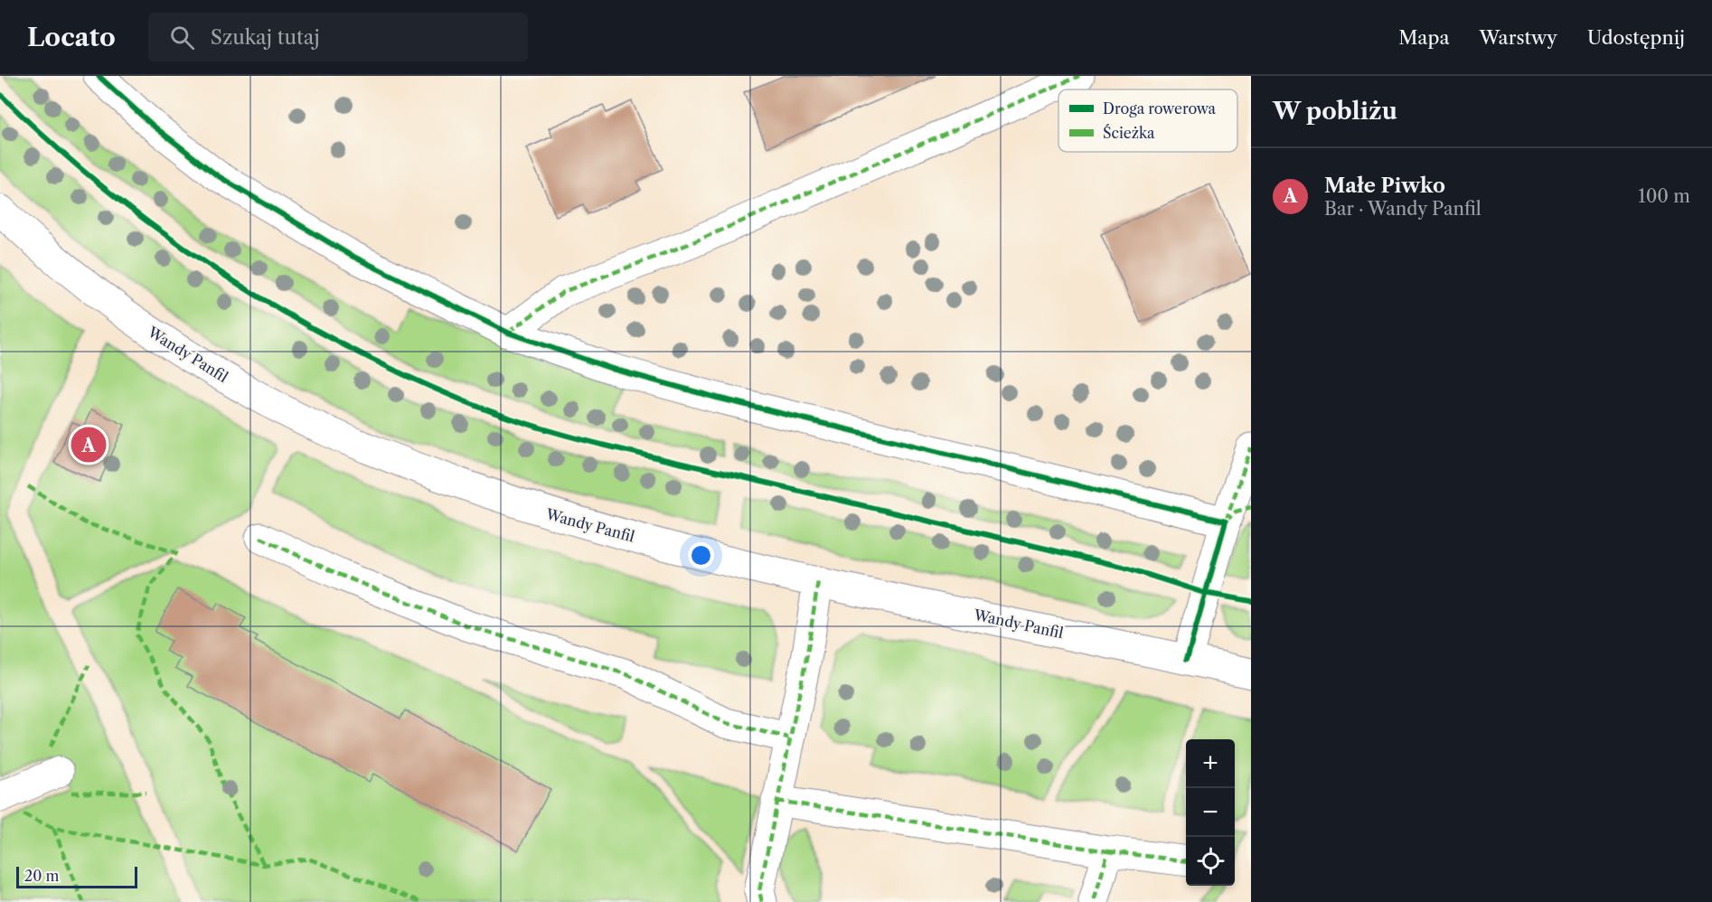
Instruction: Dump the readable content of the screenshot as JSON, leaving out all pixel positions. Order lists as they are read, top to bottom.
{
  "streets": {
    "street": ["Wandy Panfil"]
  },
  "legend": ["Droga rowerowa", "Ścieżka"],
  "scale_bar": "20 m",
  "page": {
    "header": "Locato",
    "search": "Szukaj tutaj",
    "nav": ["Mapa", "Warstwy", "Udostępnij"],
    "heading": "W pobliżu",
    "list": [
      {
        "mark": "A",
        "name": "Małe Piwko",
        "note": "Bar · Wandy Panfil",
        "value": "100 m"
      }
    ],
    "pins": "A",
    "map_buttons": ["+", "−"],
    "scale": "20 m"
  }
}
